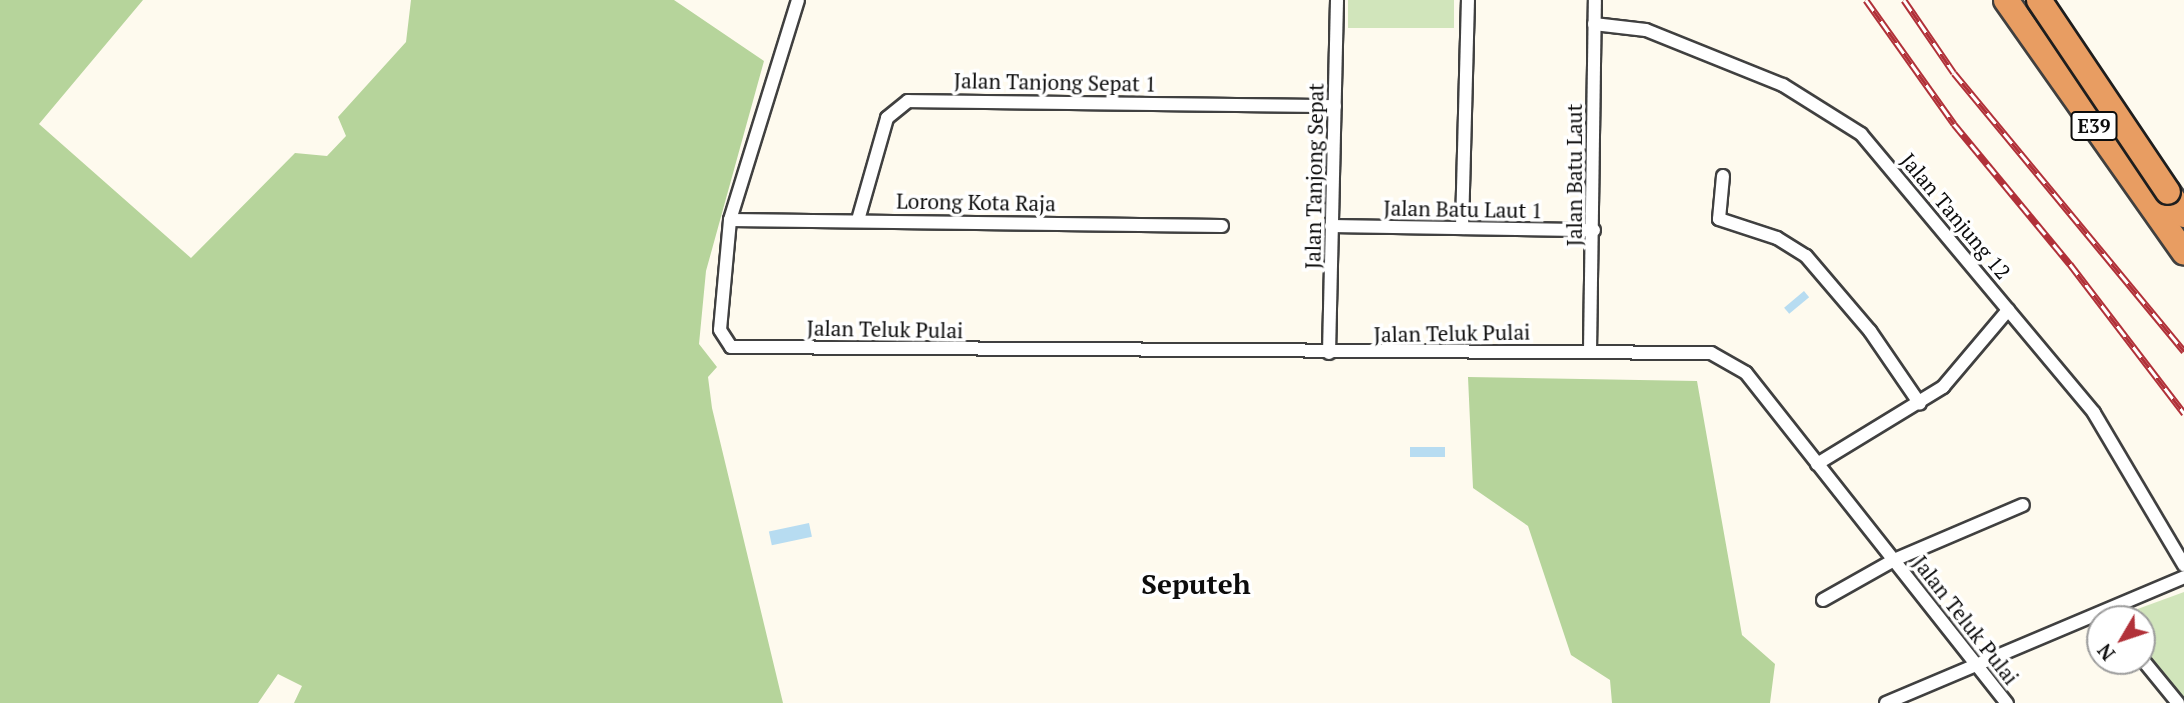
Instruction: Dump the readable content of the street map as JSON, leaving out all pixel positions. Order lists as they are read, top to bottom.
{
  "streets": {
    "highway": ["E39"],
    "street": [
      "Jalan Tanjong Sepat 1",
      "Jalan Batu Laut",
      "Jalan Tanjong Sepat",
      "Lorong Kota Raja",
      "Jalan Batu Laut 1",
      "Jalan Tanjung 12",
      "Jalan Teluk Pulai"
    ]
  },
  "crossings": [
    ["Jalan Tanjong Sepat 1", "Jalan Tanjong Sepat"],
    ["Jalan Tanjong Sepat 1", "Lorong Kota Raja"],
    ["Jalan Batu Laut", "Jalan Batu Laut 1"],
    ["Jalan Batu Laut", "Jalan Tanjung 12"],
    ["Jalan Batu Laut", "Jalan Teluk Pulai"],
    ["Jalan Tanjong Sepat", "Jalan Batu Laut 1"],
    ["Jalan Tanjong Sepat", "Jalan Teluk Pulai"],
    ["Lorong Kota Raja", "Jalan Teluk Pulai"]
  ],
  "districts": ["Seputeh"],
  "north": "bottom left"
}
